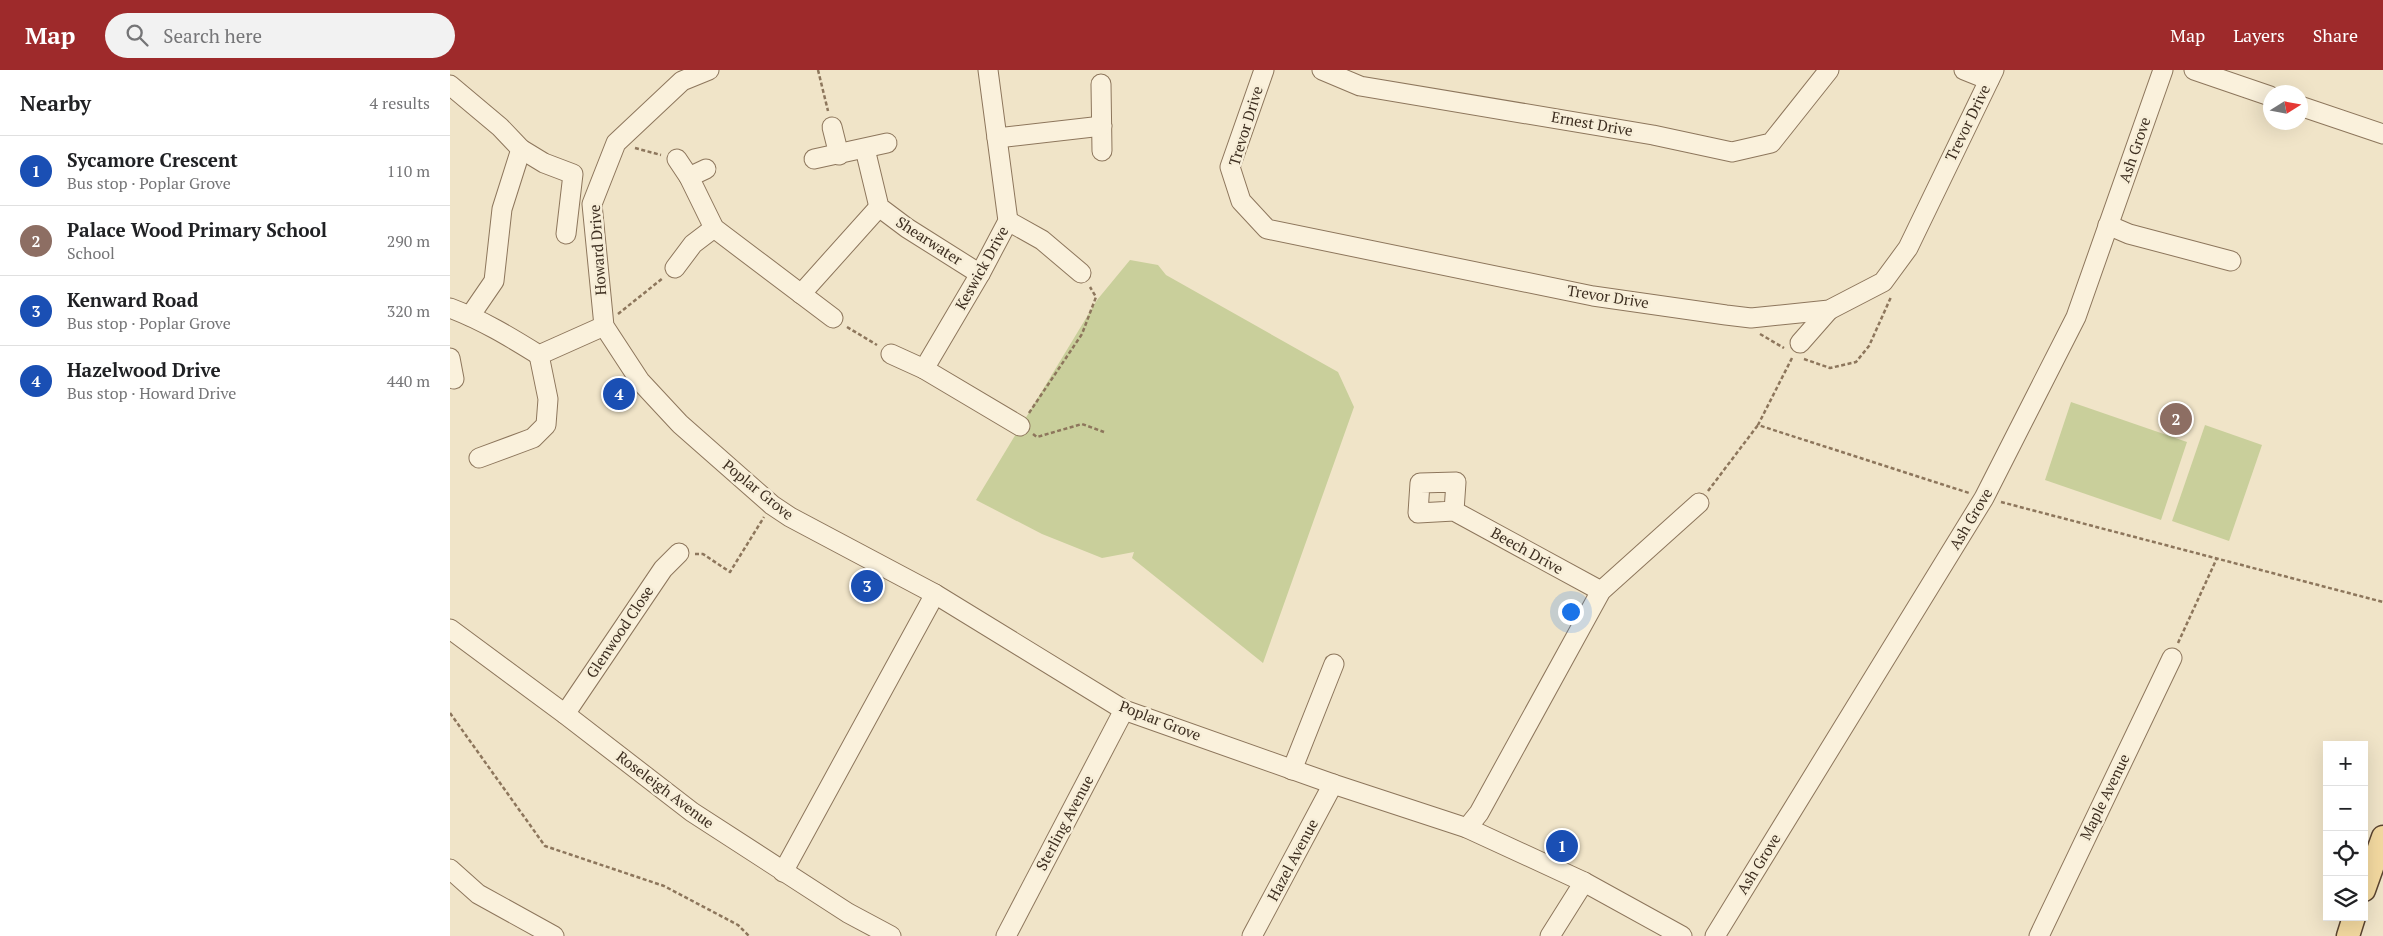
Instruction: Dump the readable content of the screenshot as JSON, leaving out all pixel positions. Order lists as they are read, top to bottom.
{
  "streets": {
    "street": [
      "Trevor Drive",
      "Ernest Drive",
      "Ash Grove",
      "Shearwater",
      "Howard Drive",
      "Keswick Drive",
      "Poplar Grove",
      "Beech Drive",
      "Glenwood Close",
      "Roseleigh Avenue",
      "Maple Avenue",
      "Sterling Avenue",
      "Hazel Avenue"
    ]
  },
  "crossings": [
    ["Shearwater", "Keswick Drive"],
    ["Howard Drive", "Poplar Grove"],
    ["Poplar Grove", "Sterling Avenue"],
    ["Poplar Grove", "Hazel Avenue"],
    ["Glenwood Close", "Roseleigh Avenue"]
  ],
  "north": "right",
  "page": {
    "header": "Map",
    "search": "Search here",
    "nav": ["Map", "Layers", "Share"],
    "heading": ["Nearby", "4 results"],
    "list": [
      {
        "mark": "1",
        "name": "Sycamore Crescent",
        "note": "Bus stop · Poplar Grove",
        "value": "110 m"
      },
      {
        "mark": "2",
        "name": "Palace Wood Primary School",
        "note": "School",
        "value": "290 m"
      },
      {
        "mark": "3",
        "name": "Kenward Road",
        "note": "Bus stop · Poplar Grove",
        "value": "320 m"
      },
      {
        "mark": "4",
        "name": "Hazelwood Drive",
        "note": "Bus stop · Howard Drive",
        "value": "440 m"
      }
    ],
    "pins": [
      "4",
      "2",
      "3",
      "1"
    ],
    "map_buttons": ["+", "−"]
  }
}
